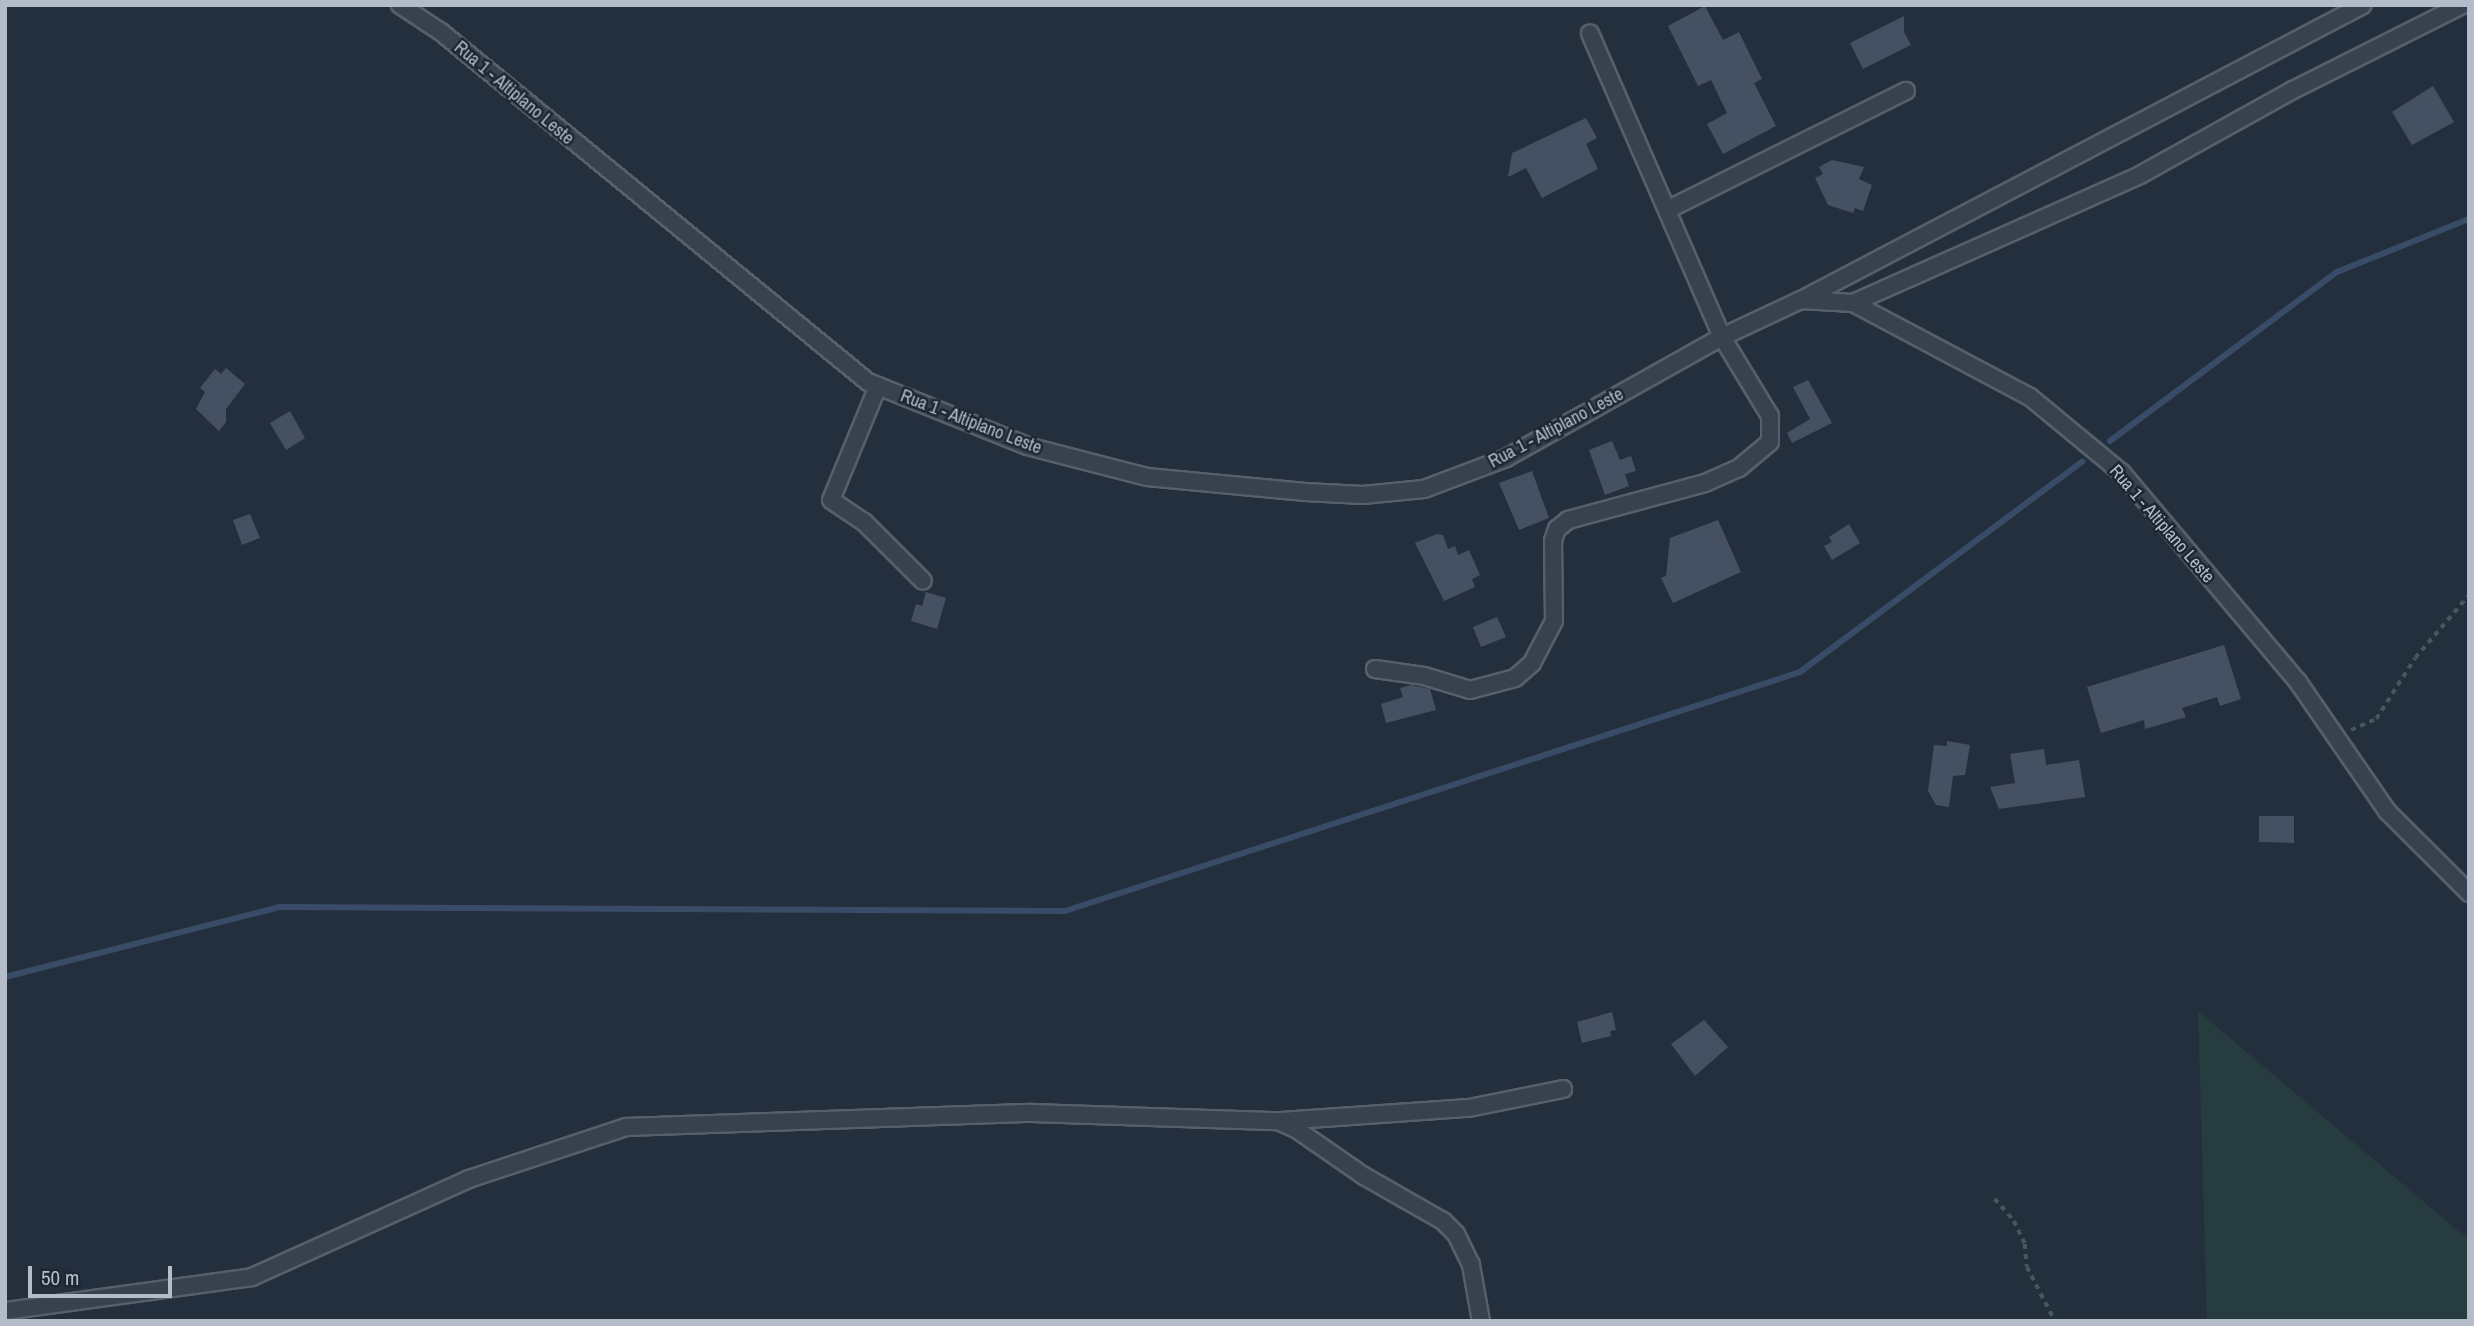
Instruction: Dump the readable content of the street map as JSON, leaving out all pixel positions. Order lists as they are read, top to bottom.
{
  "streets": {
    "street": ["Rua 1 - Altiplano Leste"]
  },
  "scale_bar": "50 m"
}
